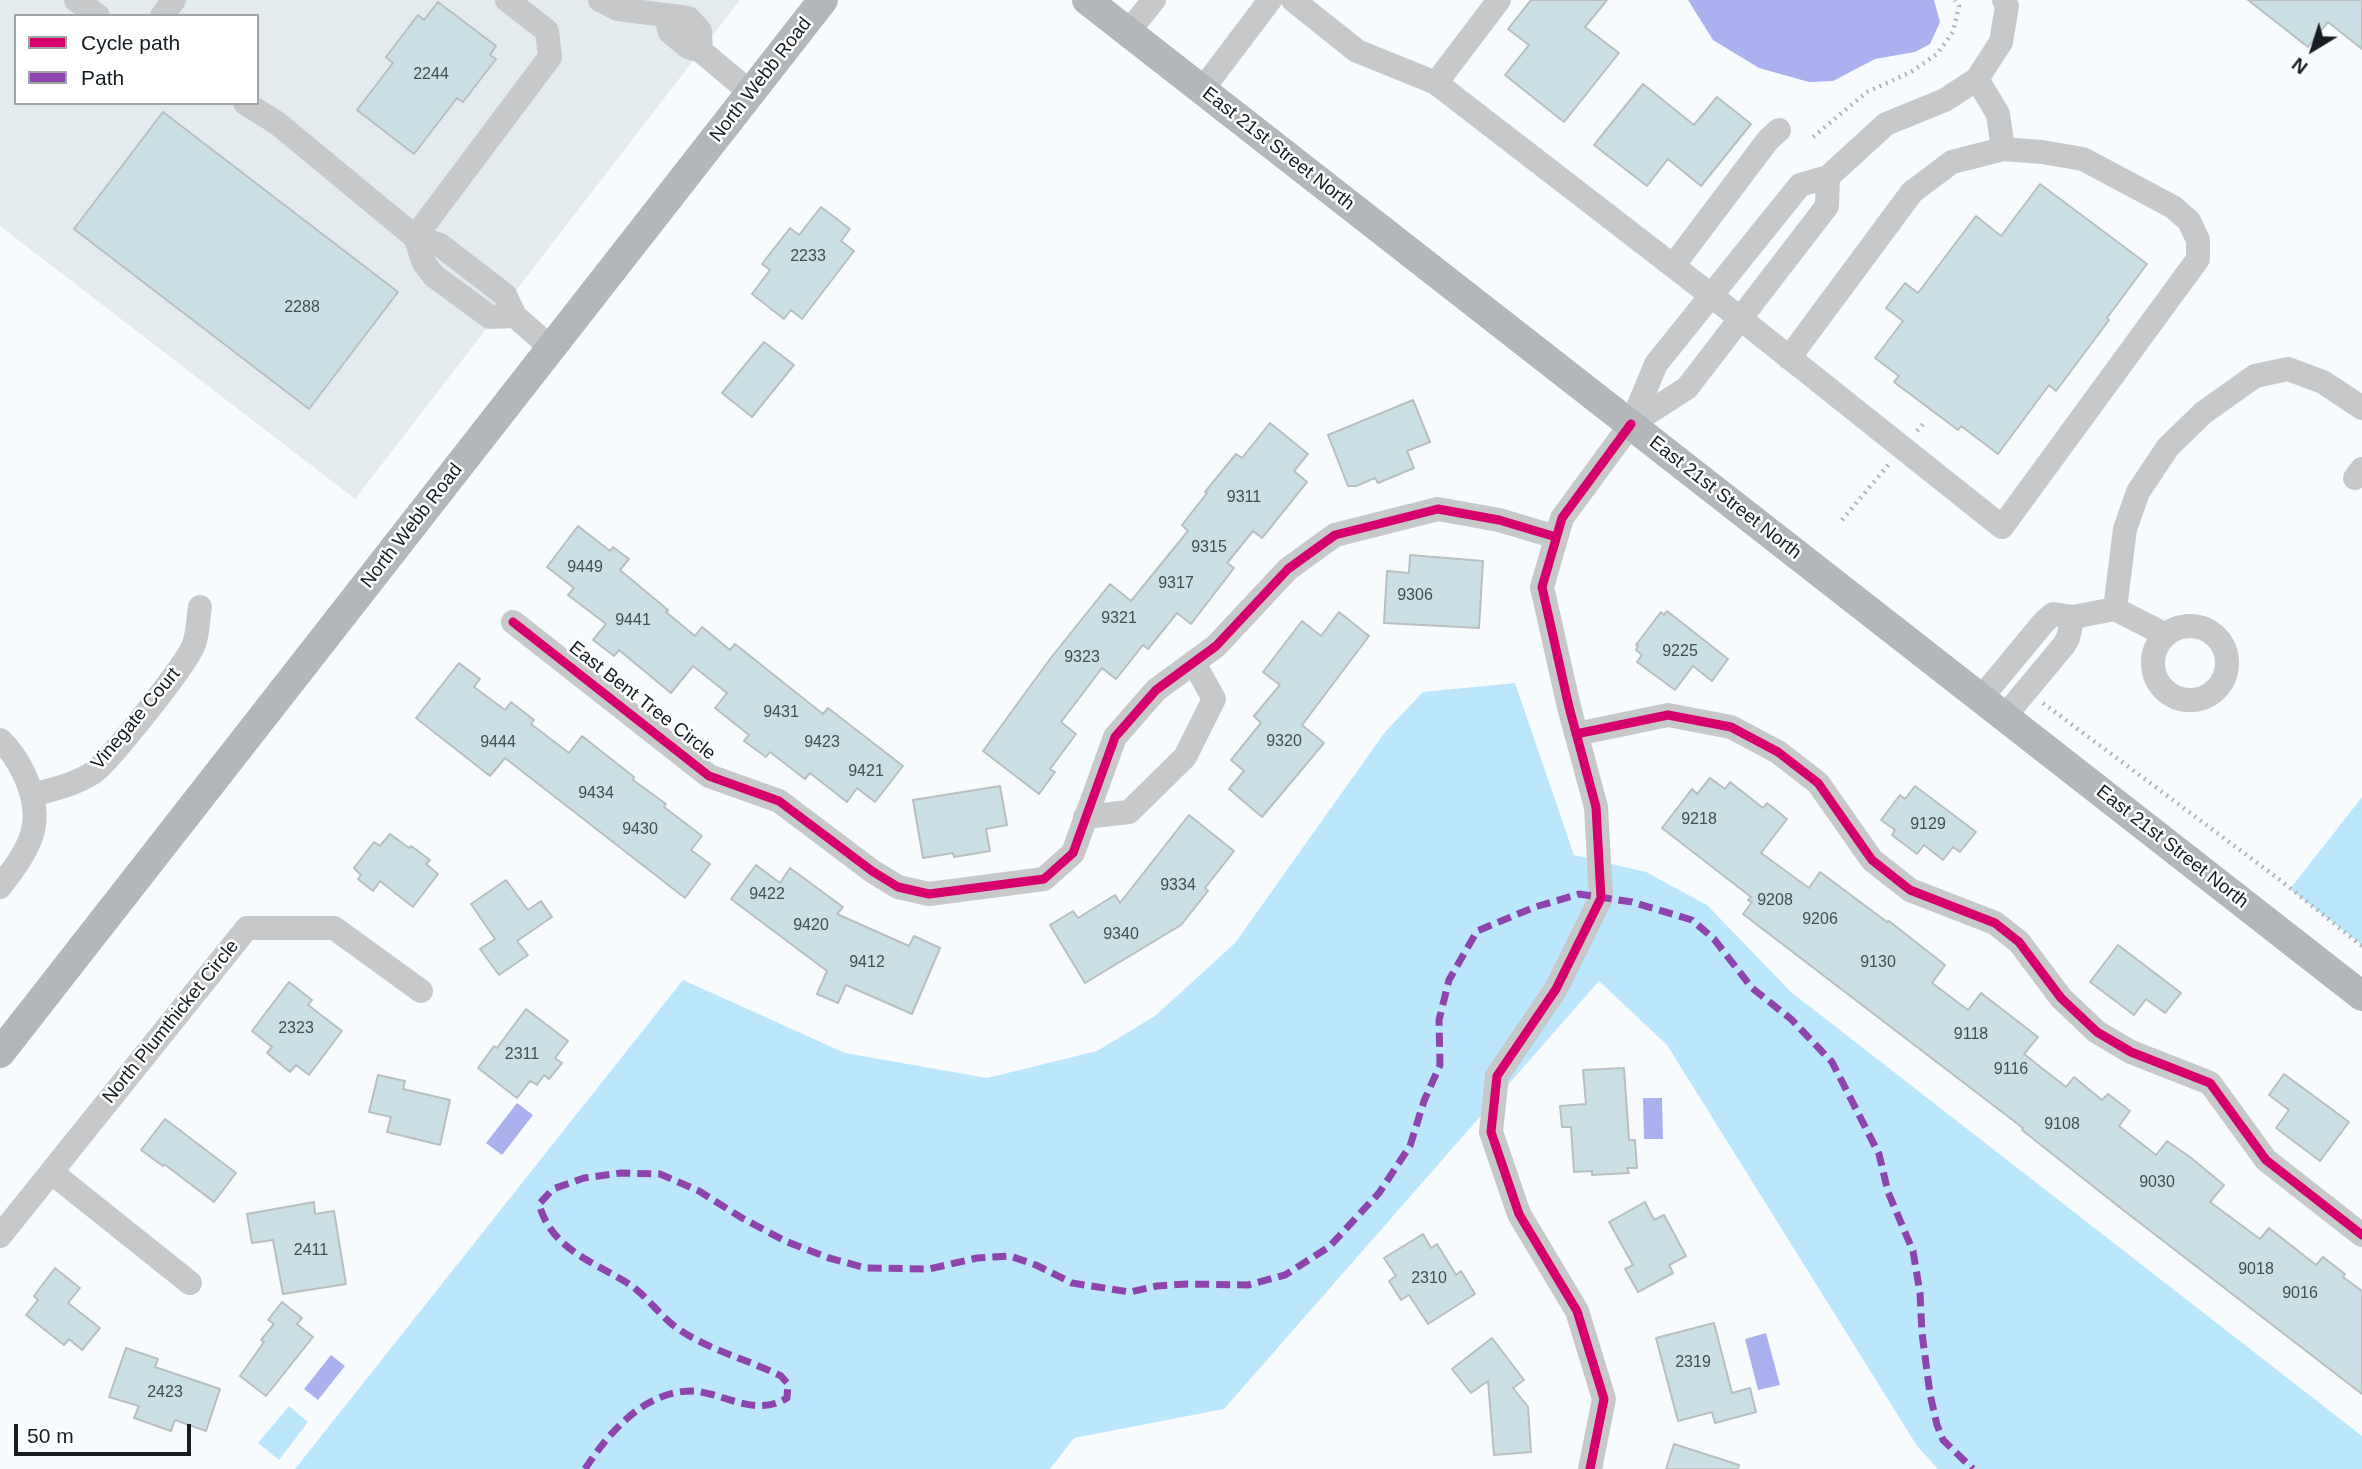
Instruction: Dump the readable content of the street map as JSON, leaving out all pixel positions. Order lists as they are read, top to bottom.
{
  "streets": {
    "main road": ["North Webb Road", "East 21st Street North"],
    "street": ["East Bent Tree Circle", "Vinegate Court", "North Plumthicket Circle"]
  },
  "house_numbers": [
    "2244",
    "2233",
    "2288",
    "9311",
    "9315",
    "9449",
    "9317",
    "9306",
    "9321",
    "9441",
    "9225",
    "9323",
    "9431",
    "9320",
    "9444",
    "9423",
    "9421",
    "9434",
    "9218",
    "9129",
    "9430",
    "9334",
    "9422",
    "9208",
    "9206",
    "9420",
    "9340",
    "9412",
    "9130",
    "2323",
    "9118",
    "2311",
    "9116",
    "9108",
    "9030",
    "2411",
    "9018",
    "2310",
    "9016",
    "2319",
    "2423"
  ],
  "legend": ["Cycle path", "Path"],
  "scale_bar": "50 m",
  "north": "bottom left"
}
